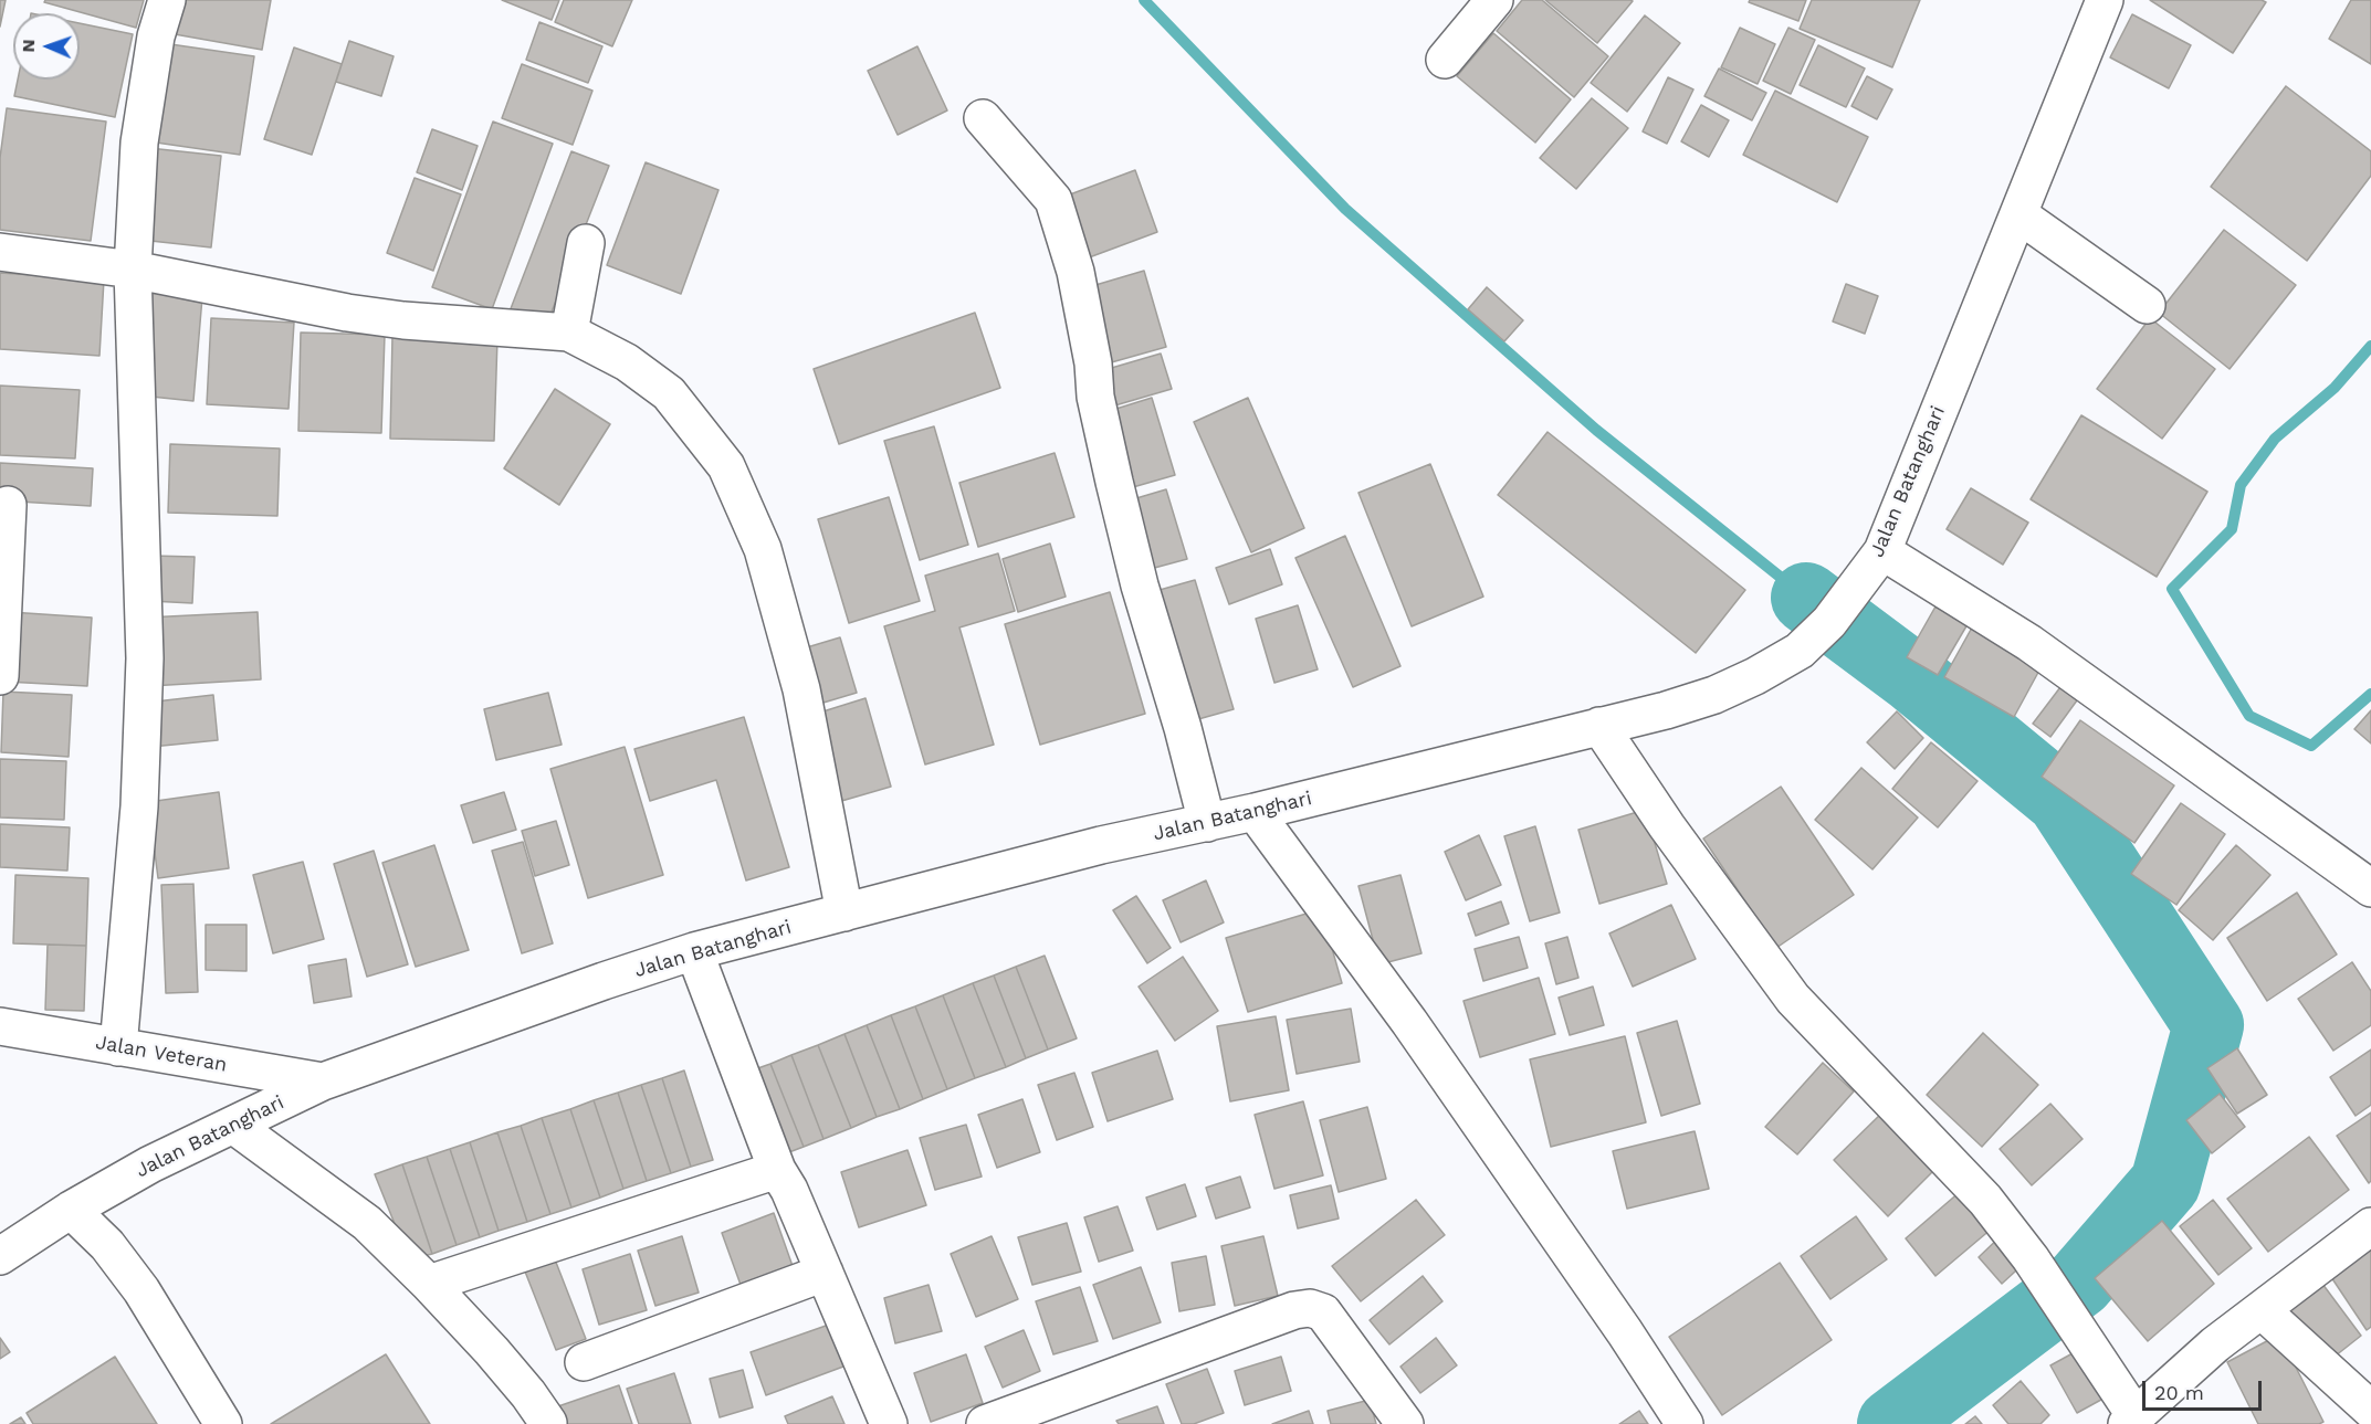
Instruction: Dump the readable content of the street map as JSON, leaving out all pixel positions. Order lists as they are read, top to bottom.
{
  "streets": {
    "street": ["Jalan Batanghari", "Jalan Veteran"]
  },
  "crossings": [
    ["Jalan Batanghari", "Jalan Veteran"]
  ],
  "scale_bar": "20 m",
  "north": "left"
}
